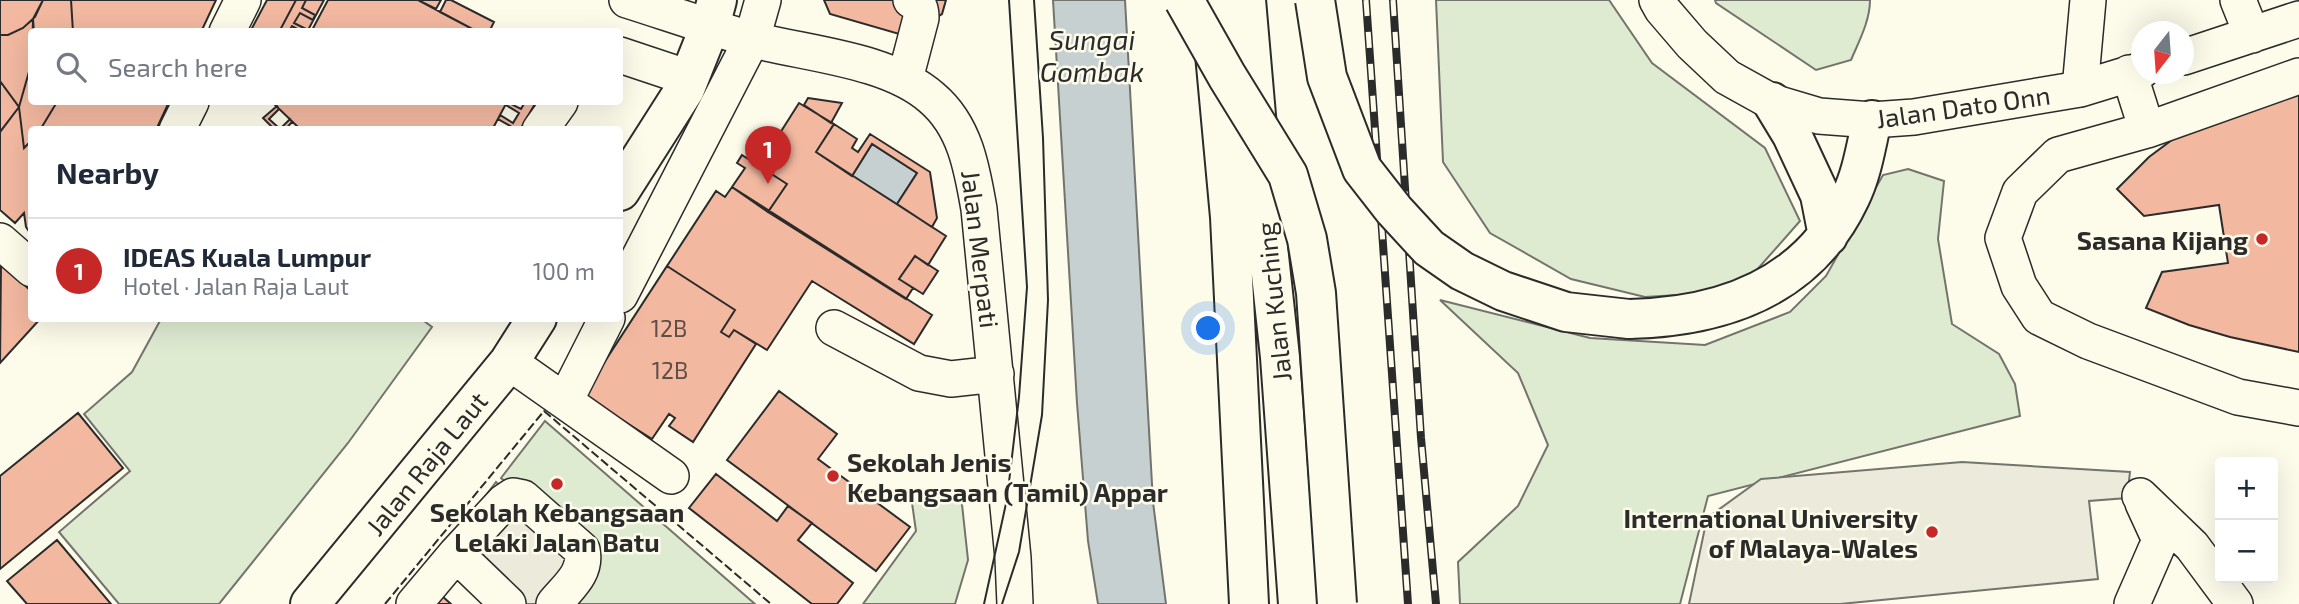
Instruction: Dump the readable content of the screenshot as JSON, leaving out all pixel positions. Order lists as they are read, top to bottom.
{
  "streets": {
    "main road": ["Jalan Kuching", "Jalan Raja Laut"],
    "street": ["Jalan Dato Onn", "Jalan Merpati"]
  },
  "water": ["Sungai Gombak"],
  "places": [
    "Sasana Kijang",
    "Sekolah Jenis Kebangsaan (Tamil) Appar",
    "Sekolah Kebangsaan Lelaki Jalan Batu",
    "International University of Malaya-Wales"
  ],
  "house_numbers": ["12B", "12B"],
  "north": "bottom",
  "page": {
    "search": "Search here",
    "pins": "1",
    "heading": "Nearby",
    "list": [
      {
        "mark": "1",
        "name": "IDEAS Kuala Lumpur",
        "note": "Hotel · Jalan Raja Laut",
        "value": "100 m"
      }
    ],
    "map_buttons": ["+", "−"]
  }
}
